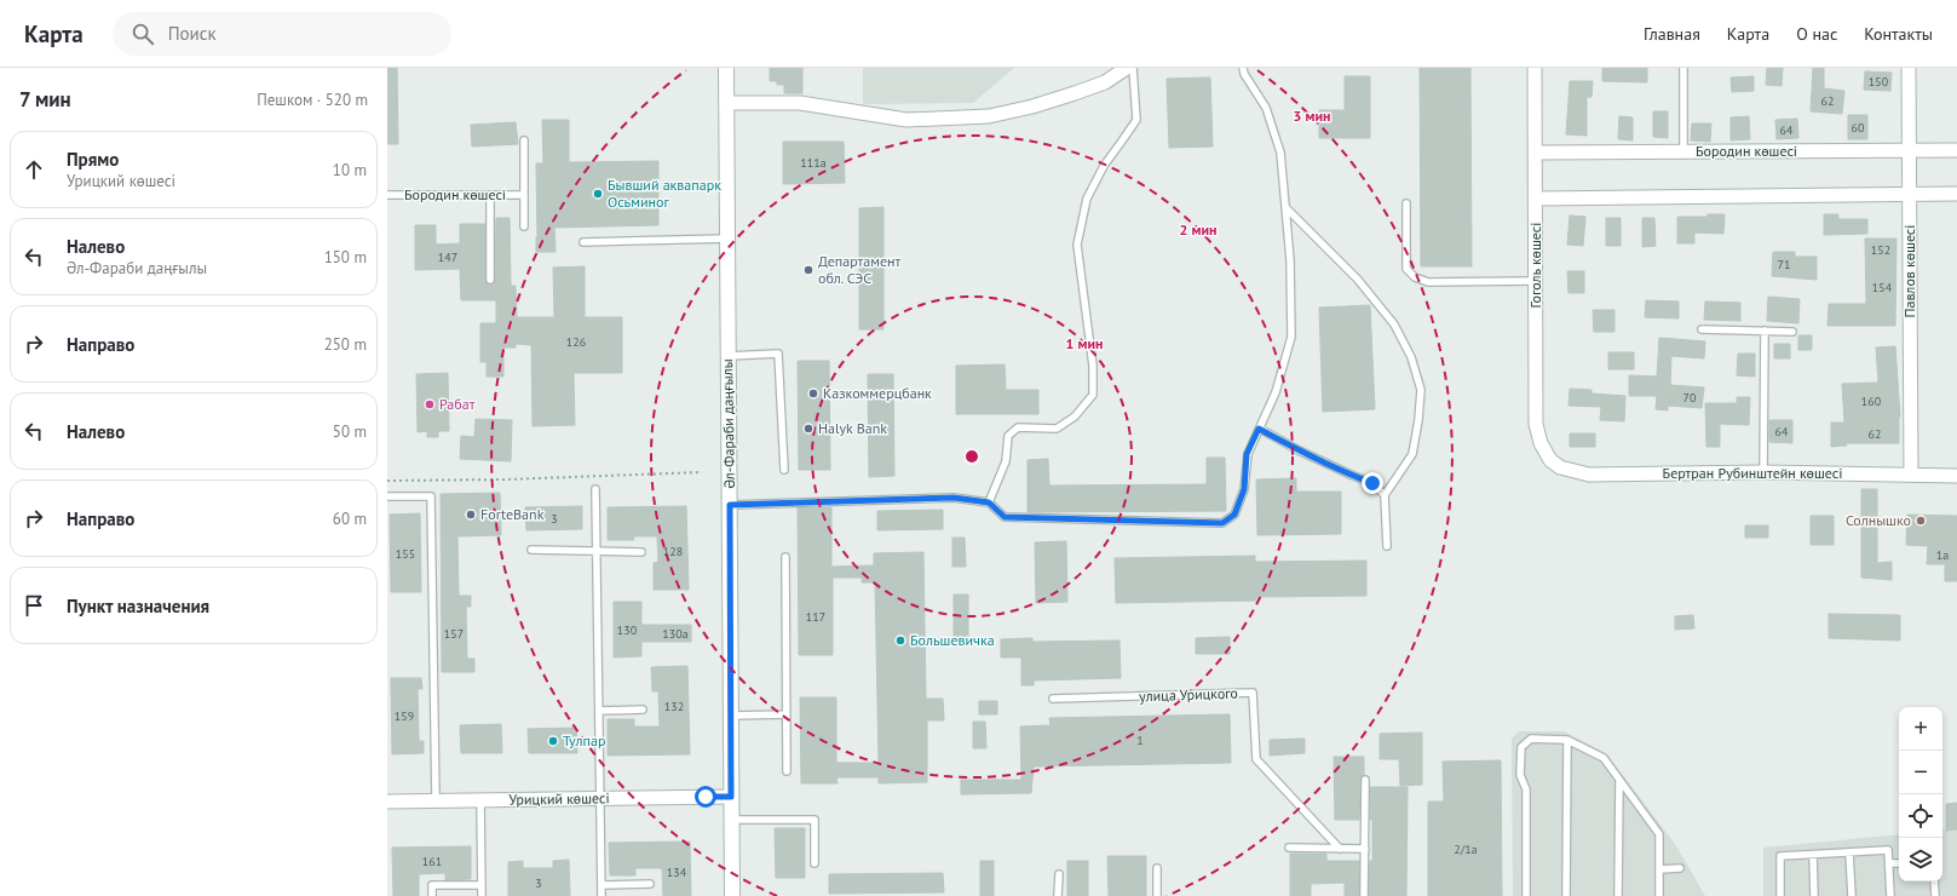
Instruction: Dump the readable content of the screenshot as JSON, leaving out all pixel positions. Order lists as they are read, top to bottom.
{
  "streets": {
    "main road": ["Әл-Фараби даңғылы"],
    "street": [
      "Бородин көшесі",
      "Гоголь көшесі",
      "Павлов көшесі",
      "Бертран Рубинштейн көшесі",
      "Урицкий көшесі"
    ],
    "lane": ["улица Урицкого"]
  },
  "crossings": [
    ["Бородин көшесі", "Гоголь көшесі"],
    ["Бородин көшесі", "Павлов көшесі"],
    ["Гоголь көшесі", "Бертран Рубинштейн көшесі"],
    ["Павлов көшесі", "Бертран Рубинштейн көшесі"],
    ["Әл-Фараби даңғылы", "Урицкий көшесі"]
  ],
  "places": [
    "Бывший аквапарк Осьминог",
    "Департамент обл. СЭС",
    "Казкоммерцбанк",
    "Рабат",
    "Halyk Bank",
    "ForteBank",
    "Солнышко",
    "Большевичка",
    "Тулпар"
  ],
  "house_numbers": [
    "150",
    "62",
    "60",
    "64",
    "111а",
    "152",
    "147",
    "71",
    "154",
    "126",
    "70",
    "160",
    "64",
    "62",
    "3",
    "128",
    "155",
    "1а",
    "117",
    "130",
    "157",
    "130а",
    "132",
    "159",
    "1",
    "2/1а",
    "161",
    "134",
    "3"
  ],
  "page": {
    "header": "Карта",
    "search": "Поиск",
    "nav": [
      "Главная",
      "Карта",
      "О нас",
      "Контакты"
    ],
    "heading": ["7 мин", "Пешком · 520 m"],
    "list": [
      ["Прямо", "Урицкий көшесі", "10 m"],
      ["Налево", "Әл-Фараби даңғылы", "150 m"],
      ["Направо", "250 m"],
      ["Налево", "50 m"],
      ["Направо", "60 m"],
      "Пункт назначения"
    ],
    "map_buttons": ["+", "−"]
  },
  "rings": ["3 мин", "2 мин", "1 мин"]
}
